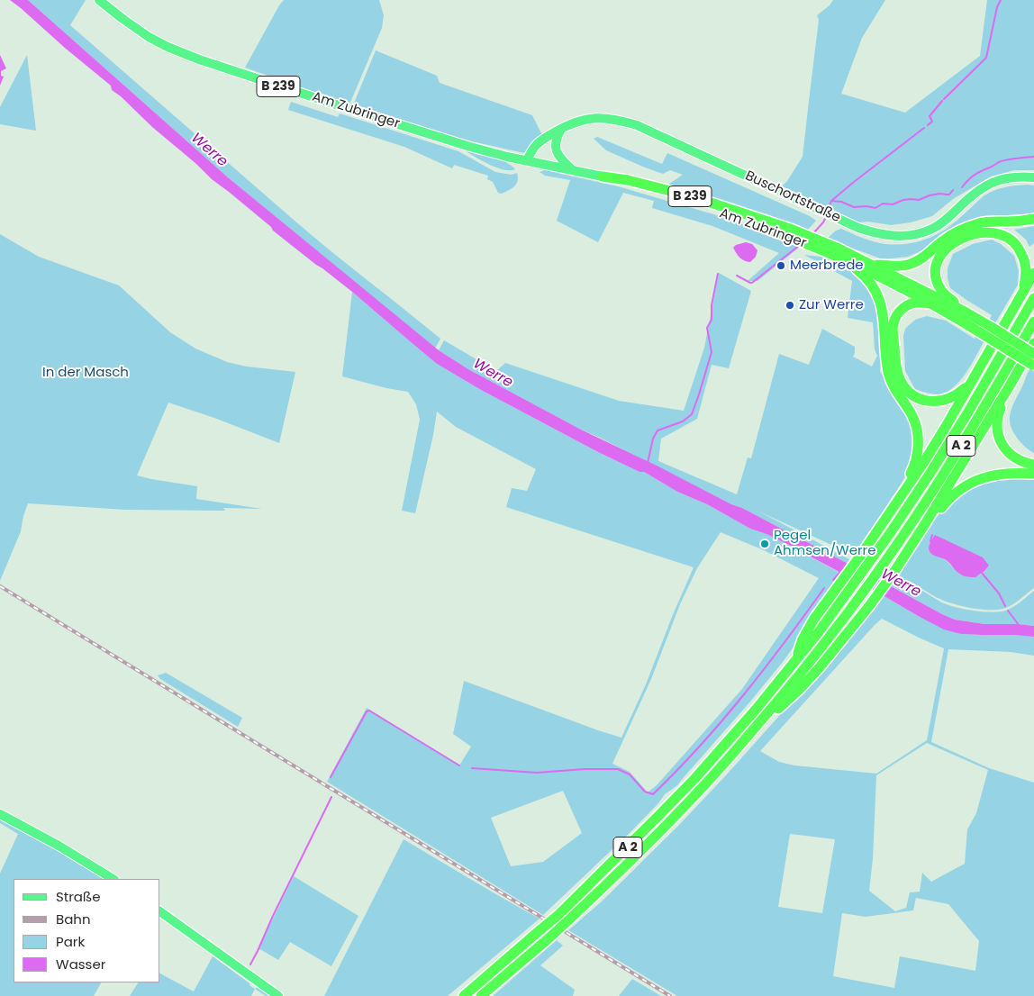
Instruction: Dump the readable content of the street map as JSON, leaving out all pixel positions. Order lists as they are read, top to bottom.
{
  "streets": {
    "highway": ["B 239", "Am Zubringer", "A 2"],
    "main road": ["Buschortstraße"]
  },
  "crossings": [
    ["Am Zubringer", "Buschortstraße"]
  ],
  "water": ["Werre"],
  "parks": ["In der Masch"],
  "places": ["Meerbrede", "Zur Werre", "Pegel Ahmsen/Werre"],
  "legend": [
    "Straße",
    "Bahn",
    "Park",
    "Wasser"
  ]
}
